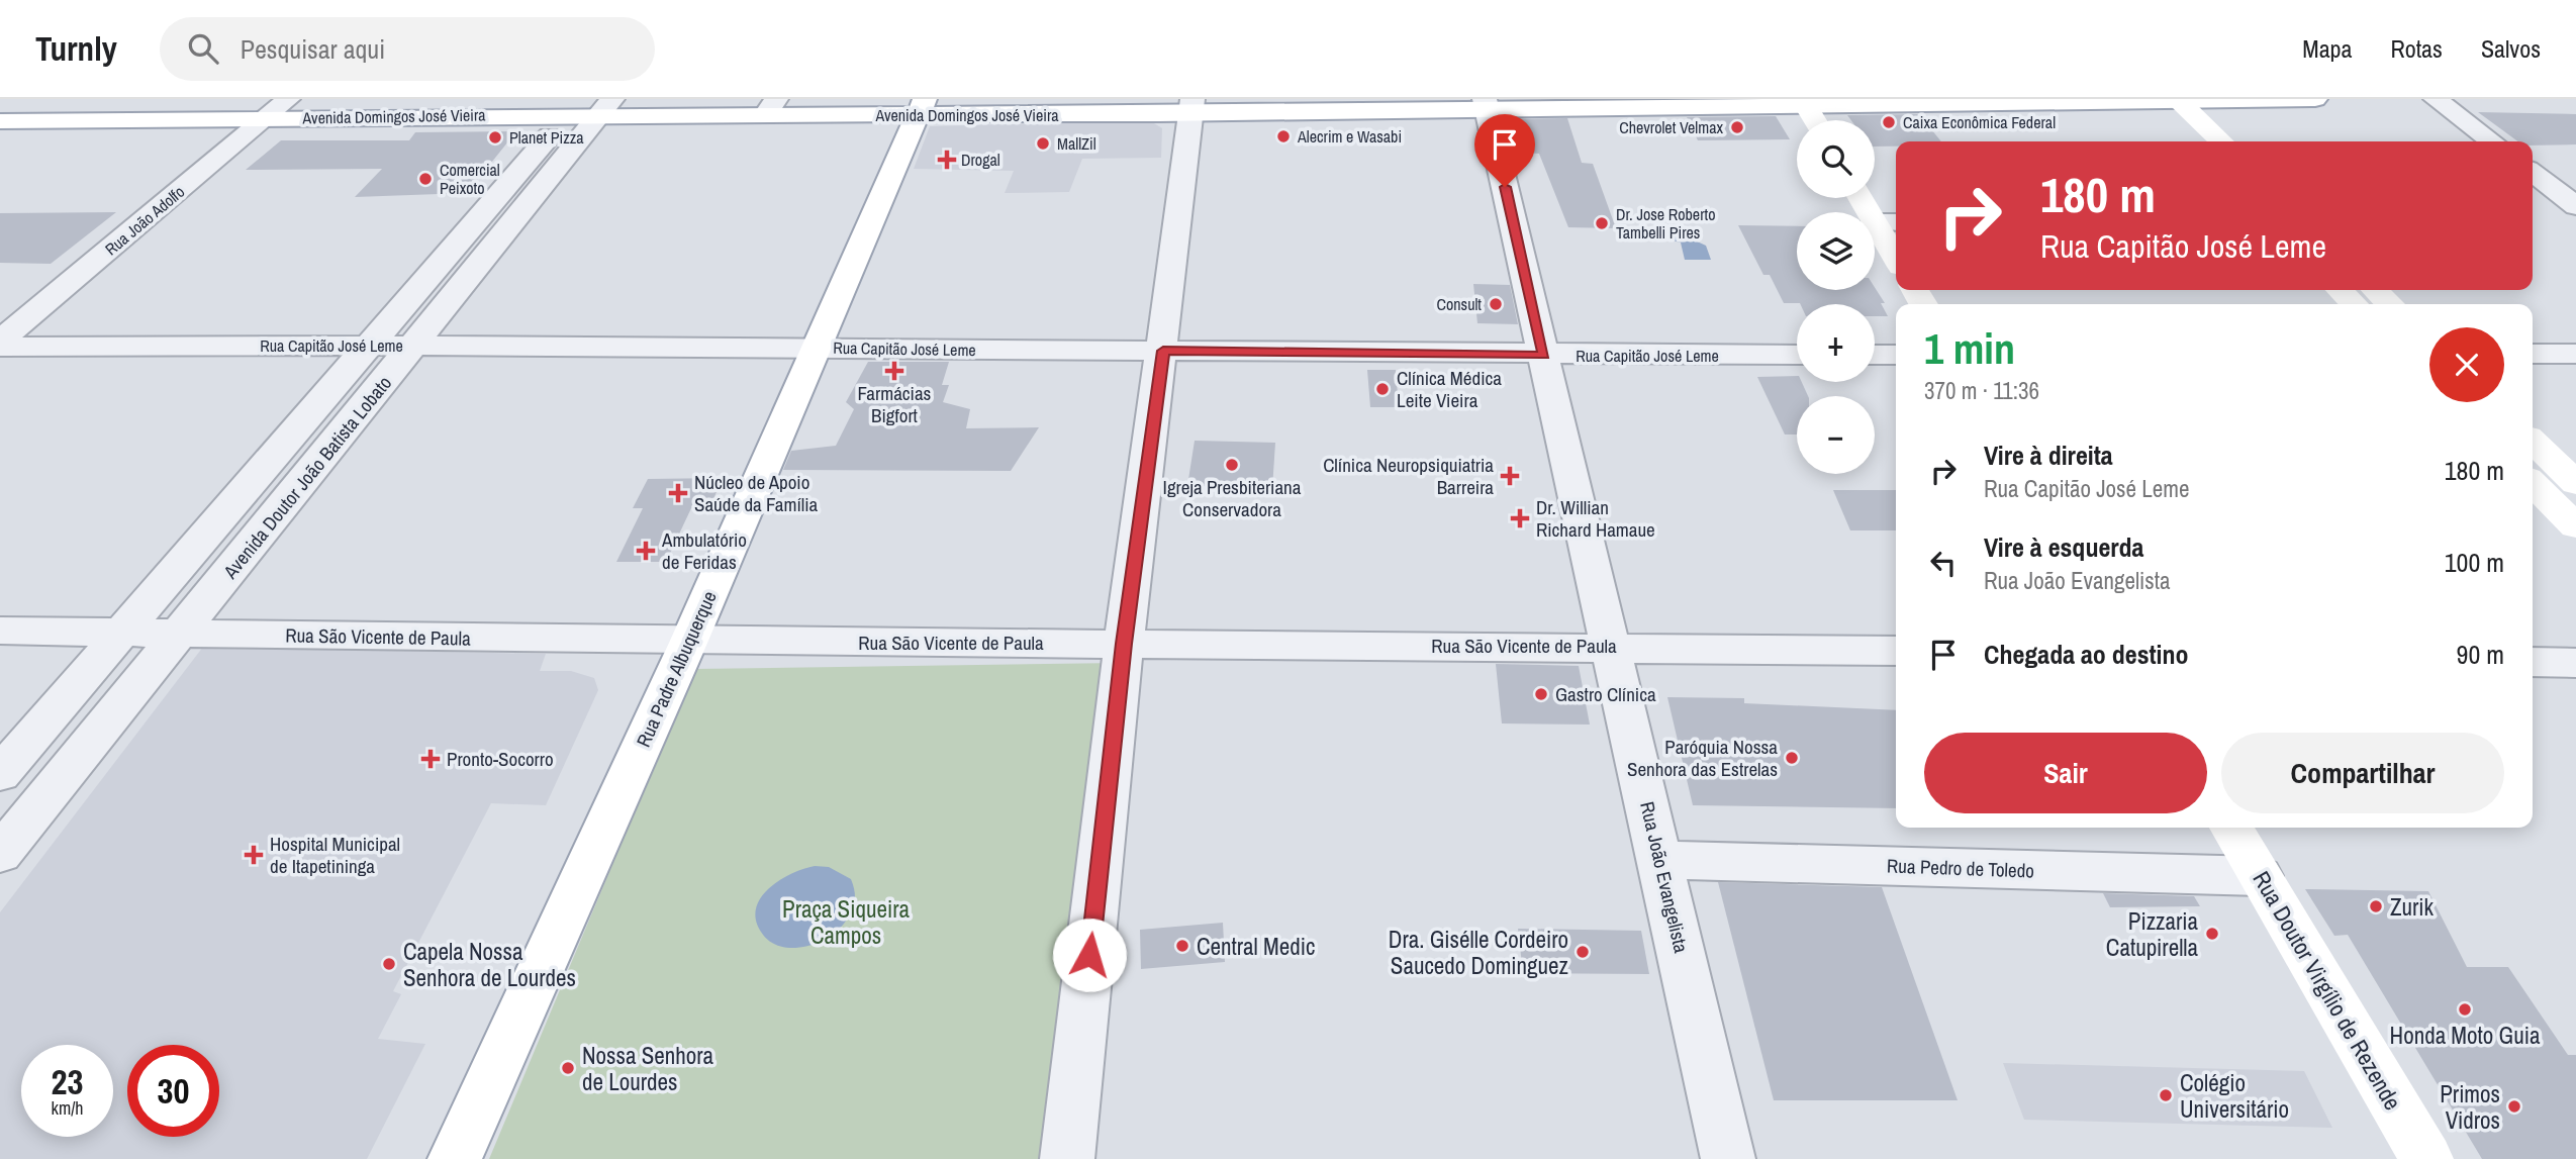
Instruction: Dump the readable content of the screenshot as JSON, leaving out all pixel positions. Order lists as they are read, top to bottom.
{
  "streets": {
    "main road": ["Avenida Domingos José Vieira", "Rua Padre Albuquerque", "Rua Doutor Virgílio de Rezende"],
    "street": [
      "Rua João Adolfo",
      "Rua Capitão José Leme",
      "Avenida Doutor João Batista Lobato",
      "Rua São Vicente de Paula",
      "Rua Pedro de Toledo",
      "Rua João Evangelista"
    ]
  },
  "crossings": [
    ["Avenida Domingos José Vieira", "Rua João Adolfo"],
    ["Avenida Domingos José Vieira", "Avenida Doutor João Batista Lobato"],
    ["Avenida Domingos José Vieira", "Rua Padre Albuquerque"],
    ["Avenida Domingos José Vieira", "Rua João Evangelista"],
    ["Rua Capitão José Leme", "Avenida Doutor João Batista Lobato"],
    ["Rua Capitão José Leme", "Rua Padre Albuquerque"],
    ["Rua Capitão José Leme", "Rua João Evangelista"],
    ["Avenida Doutor João Batista Lobato", "Rua São Vicente de Paula"],
    ["Rua São Vicente de Paula", "Rua Padre Albuquerque"],
    ["Rua São Vicente de Paula", "Rua João Evangelista"],
    ["Rua Pedro de Toledo", "Rua João Evangelista"],
    ["Rua Pedro de Toledo", "Rua Doutor Virgílio de Rezende"]
  ],
  "parks": ["Praça Siqueira Campos"],
  "places": {
    "other": [
      "Caixa Econômica Federal",
      "Chevrolet Velmax",
      "Alecrim e Wasabi",
      "Planet Pizza",
      "MallZil",
      "Comercial Peixoto",
      "Dr. Jose Roberto Tambelli Pires",
      "Consult",
      "Clínica Médica Leite Vieira",
      "Igreja Presbiteriana Conservadora",
      "Gastro Clínica",
      "Paróquia Nossa Senhora das Estrelas",
      "Zurik",
      "Pizzaria Catupirella",
      "Central Medic",
      "Dra. Gisélle Cordeiro Saucedo Dominguez",
      "Capela Nossa Senhora de Lourdes",
      "Honda Moto Guia",
      "Nossa Senhora de Lourdes",
      "Colégio Universitário",
      "Primos Vidros"
    ],
    "health": [
      "Drogal",
      "Farmácias Bigfort",
      "Clínica Neuropsiquiatria Barreira",
      "Núcleo de Apoio Saúde da Família",
      "Dr. Willian Richard Hamaue",
      "Ambulatório de Feridas",
      "Pronto-Socorro",
      "Hospital Municipal de Itapetininga"
    ]
  },
  "page": {
    "header": "Turnly",
    "search": "Pesquisar aqui",
    "nav": ["Mapa", "Rotas", "Salvos"],
    "map_buttons": ["+", "−"],
    "turn": ["180 m", "Rua Capitão José Leme"],
    "heading": ["1 min", "370 m · 11:36"],
    "list": [
      {
        "name": "Vire à direita",
        "note": "Rua Capitão José Leme",
        "value": "180 m"
      },
      {
        "name": "Vire à esquerda",
        "note": "Rua João Evangelista",
        "value": "100 m"
      },
      {
        "name": "Chegada ao destino",
        "value": "90 m"
      }
    ],
    "buttons": ["Sair", "Compartilhar"],
    "speed": "23 km/h",
    "limit": "30"
  }
}
